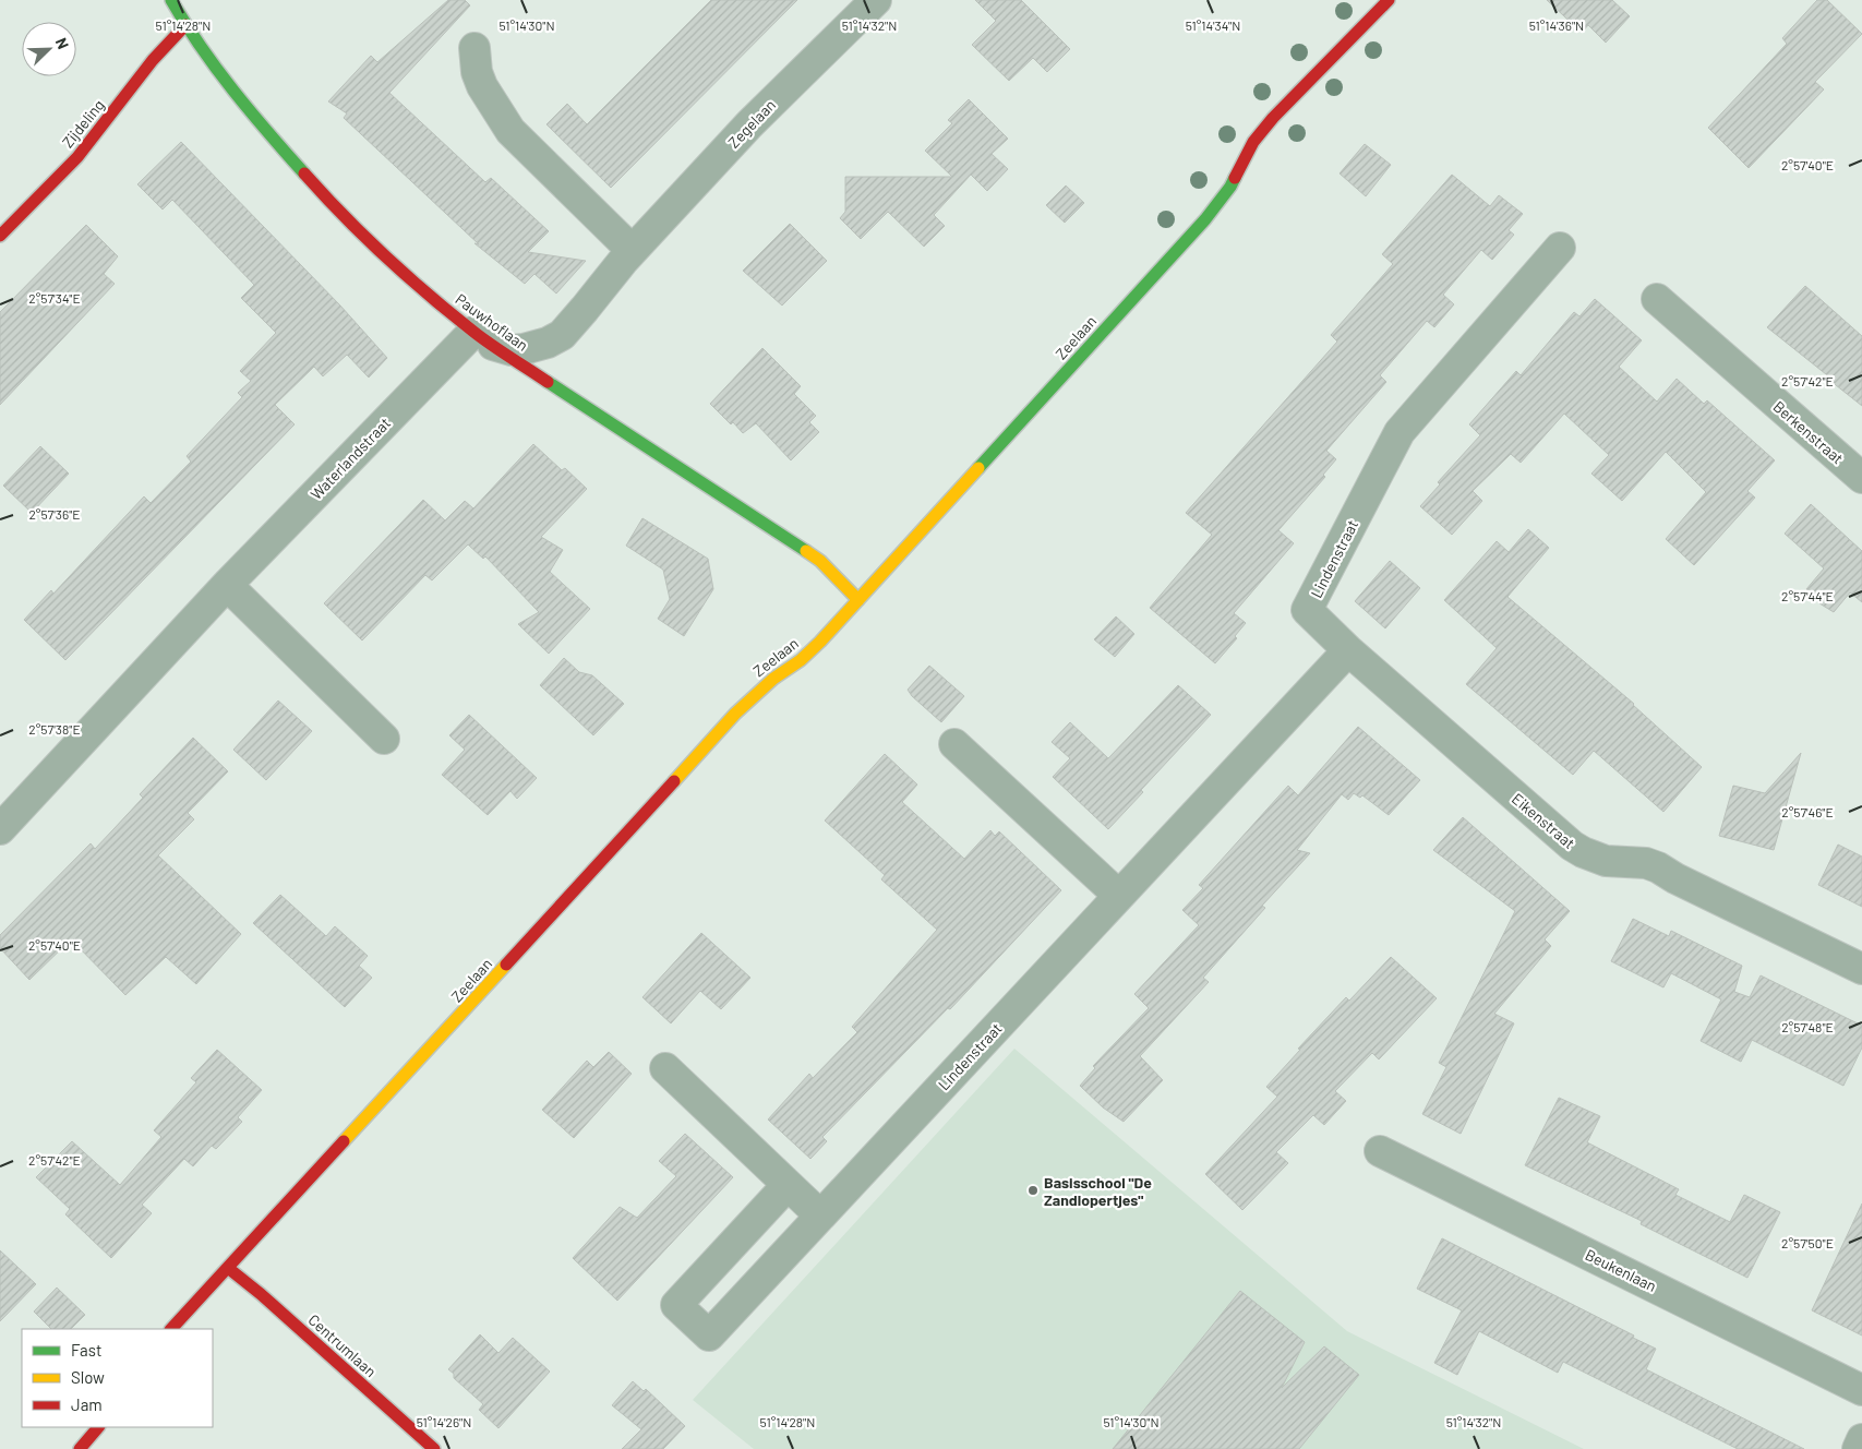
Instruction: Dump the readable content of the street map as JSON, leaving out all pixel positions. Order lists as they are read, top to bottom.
{
  "streets": {
    "street": [
      "Zijdeling",
      "Zegelaan",
      "Pauwhoflaan",
      "Zeelaan",
      "Berkenstraat",
      "Waterlandstraat",
      "Lindenstraat",
      "Eikenstraat",
      "Beukenlaan",
      "Centrumlaan"
    ]
  },
  "crossings": [
    ["Zijdeling", "Pauwhoflaan"],
    ["Zegelaan", "Pauwhoflaan"],
    ["Zegelaan", "Waterlandstraat"],
    ["Pauwhoflaan", "Zeelaan"],
    ["Pauwhoflaan", "Waterlandstraat"],
    ["Zeelaan", "Centrumlaan"],
    ["Lindenstraat", "Eikenstraat"]
  ],
  "places": ["Basisschool \"De Zandlopertjes\""],
  "legend": ["Fast", "Slow", "Jam"],
  "north": "top right",
  "coordinates": [
    "51°14'28\"N",
    "51°14'30\"N",
    "51°14'32\"N",
    "51°14'34\"N",
    "51°14'36\"N",
    "2°57'40\"E",
    "2°57'34\"E",
    "2°57'42\"E",
    "2°57'36\"E",
    "2°57'44\"E",
    "2°57'38\"E",
    "2°57'46\"E",
    "2°57'48\"E",
    "2°57'50\"E",
    "51°14'26\"N"
  ]
}
